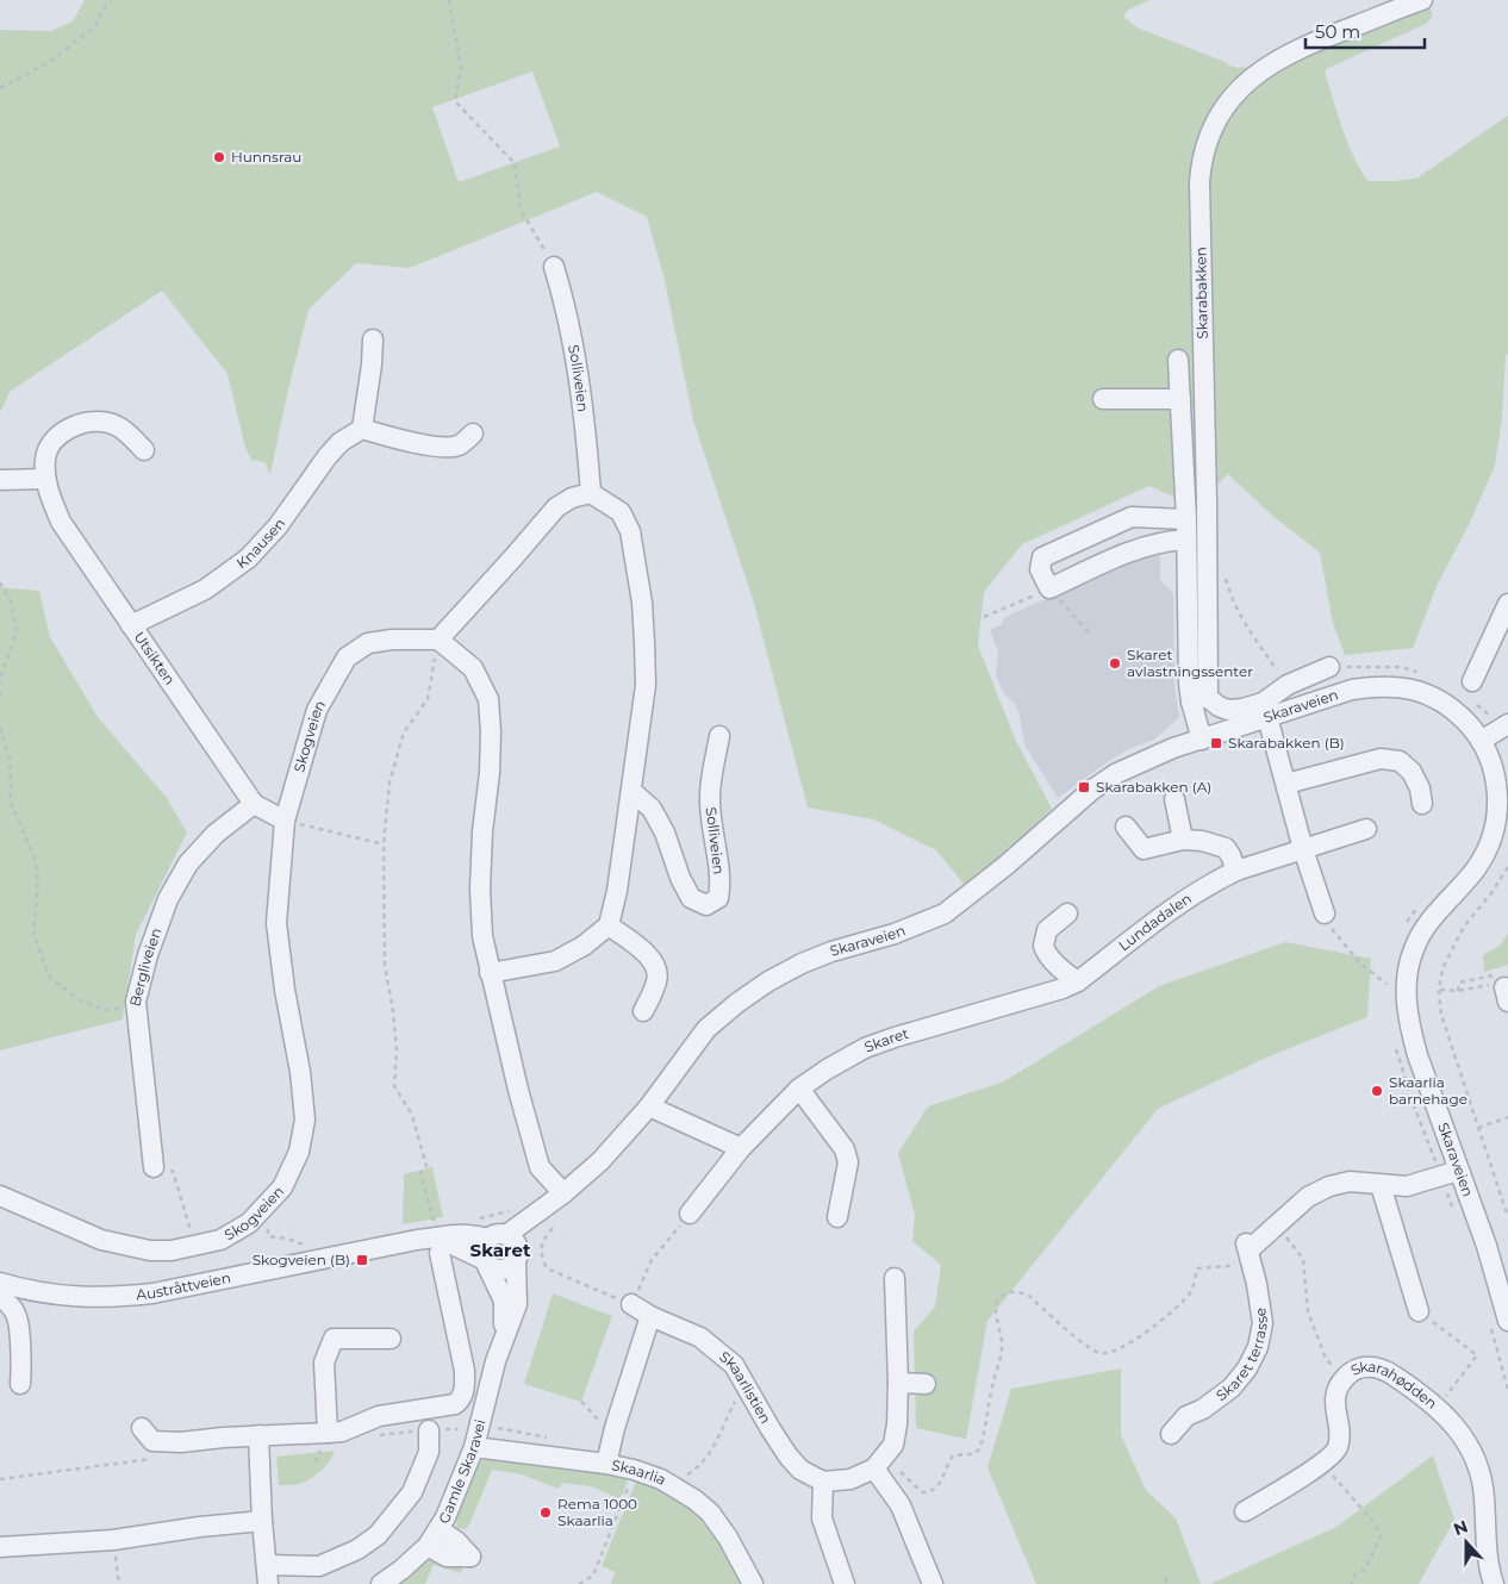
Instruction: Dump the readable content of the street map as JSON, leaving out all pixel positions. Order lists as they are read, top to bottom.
{
  "streets": {
    "street": [
      "Skarabakken",
      "Solliveien",
      "Knausen",
      "Utsikten",
      "Skaraveien",
      "Skogveien",
      "Lundadalen",
      "Bergliveien",
      "Skaret",
      "Austråttveien",
      "Skaret terrasse",
      "Skaarlistien",
      "Skarahødden",
      "Gamle Skaravei",
      "Skaarlia"
    ]
  },
  "crossings": [
    ["Skarabakken", "Skaraveien"],
    ["Knausen", "Utsikten"],
    ["Utsikten", "Skogveien"],
    ["Utsikten", "Bergliveien"],
    ["Skaraveien", "Austråttveien"],
    ["Skaraveien", "Gamle Skaravei"],
    ["Lundadalen", "Skaret"],
    ["Austråttveien", "Gamle Skaravei"],
    ["Gamle Skaravei", "Skaarlia"]
  ],
  "districts": ["Skaret"],
  "places": {
    "other": [
      "Hunnsrau",
      "Skaret avlastningssenter",
      "Skaarlia barnehage",
      "Rema 1000 Skaarlia"
    ],
    "transit": ["Skarabakken (B)", "Skarabakken (A)", "Skogveien (B)"]
  },
  "scale_bar": "50 m",
  "north": "top"
}
